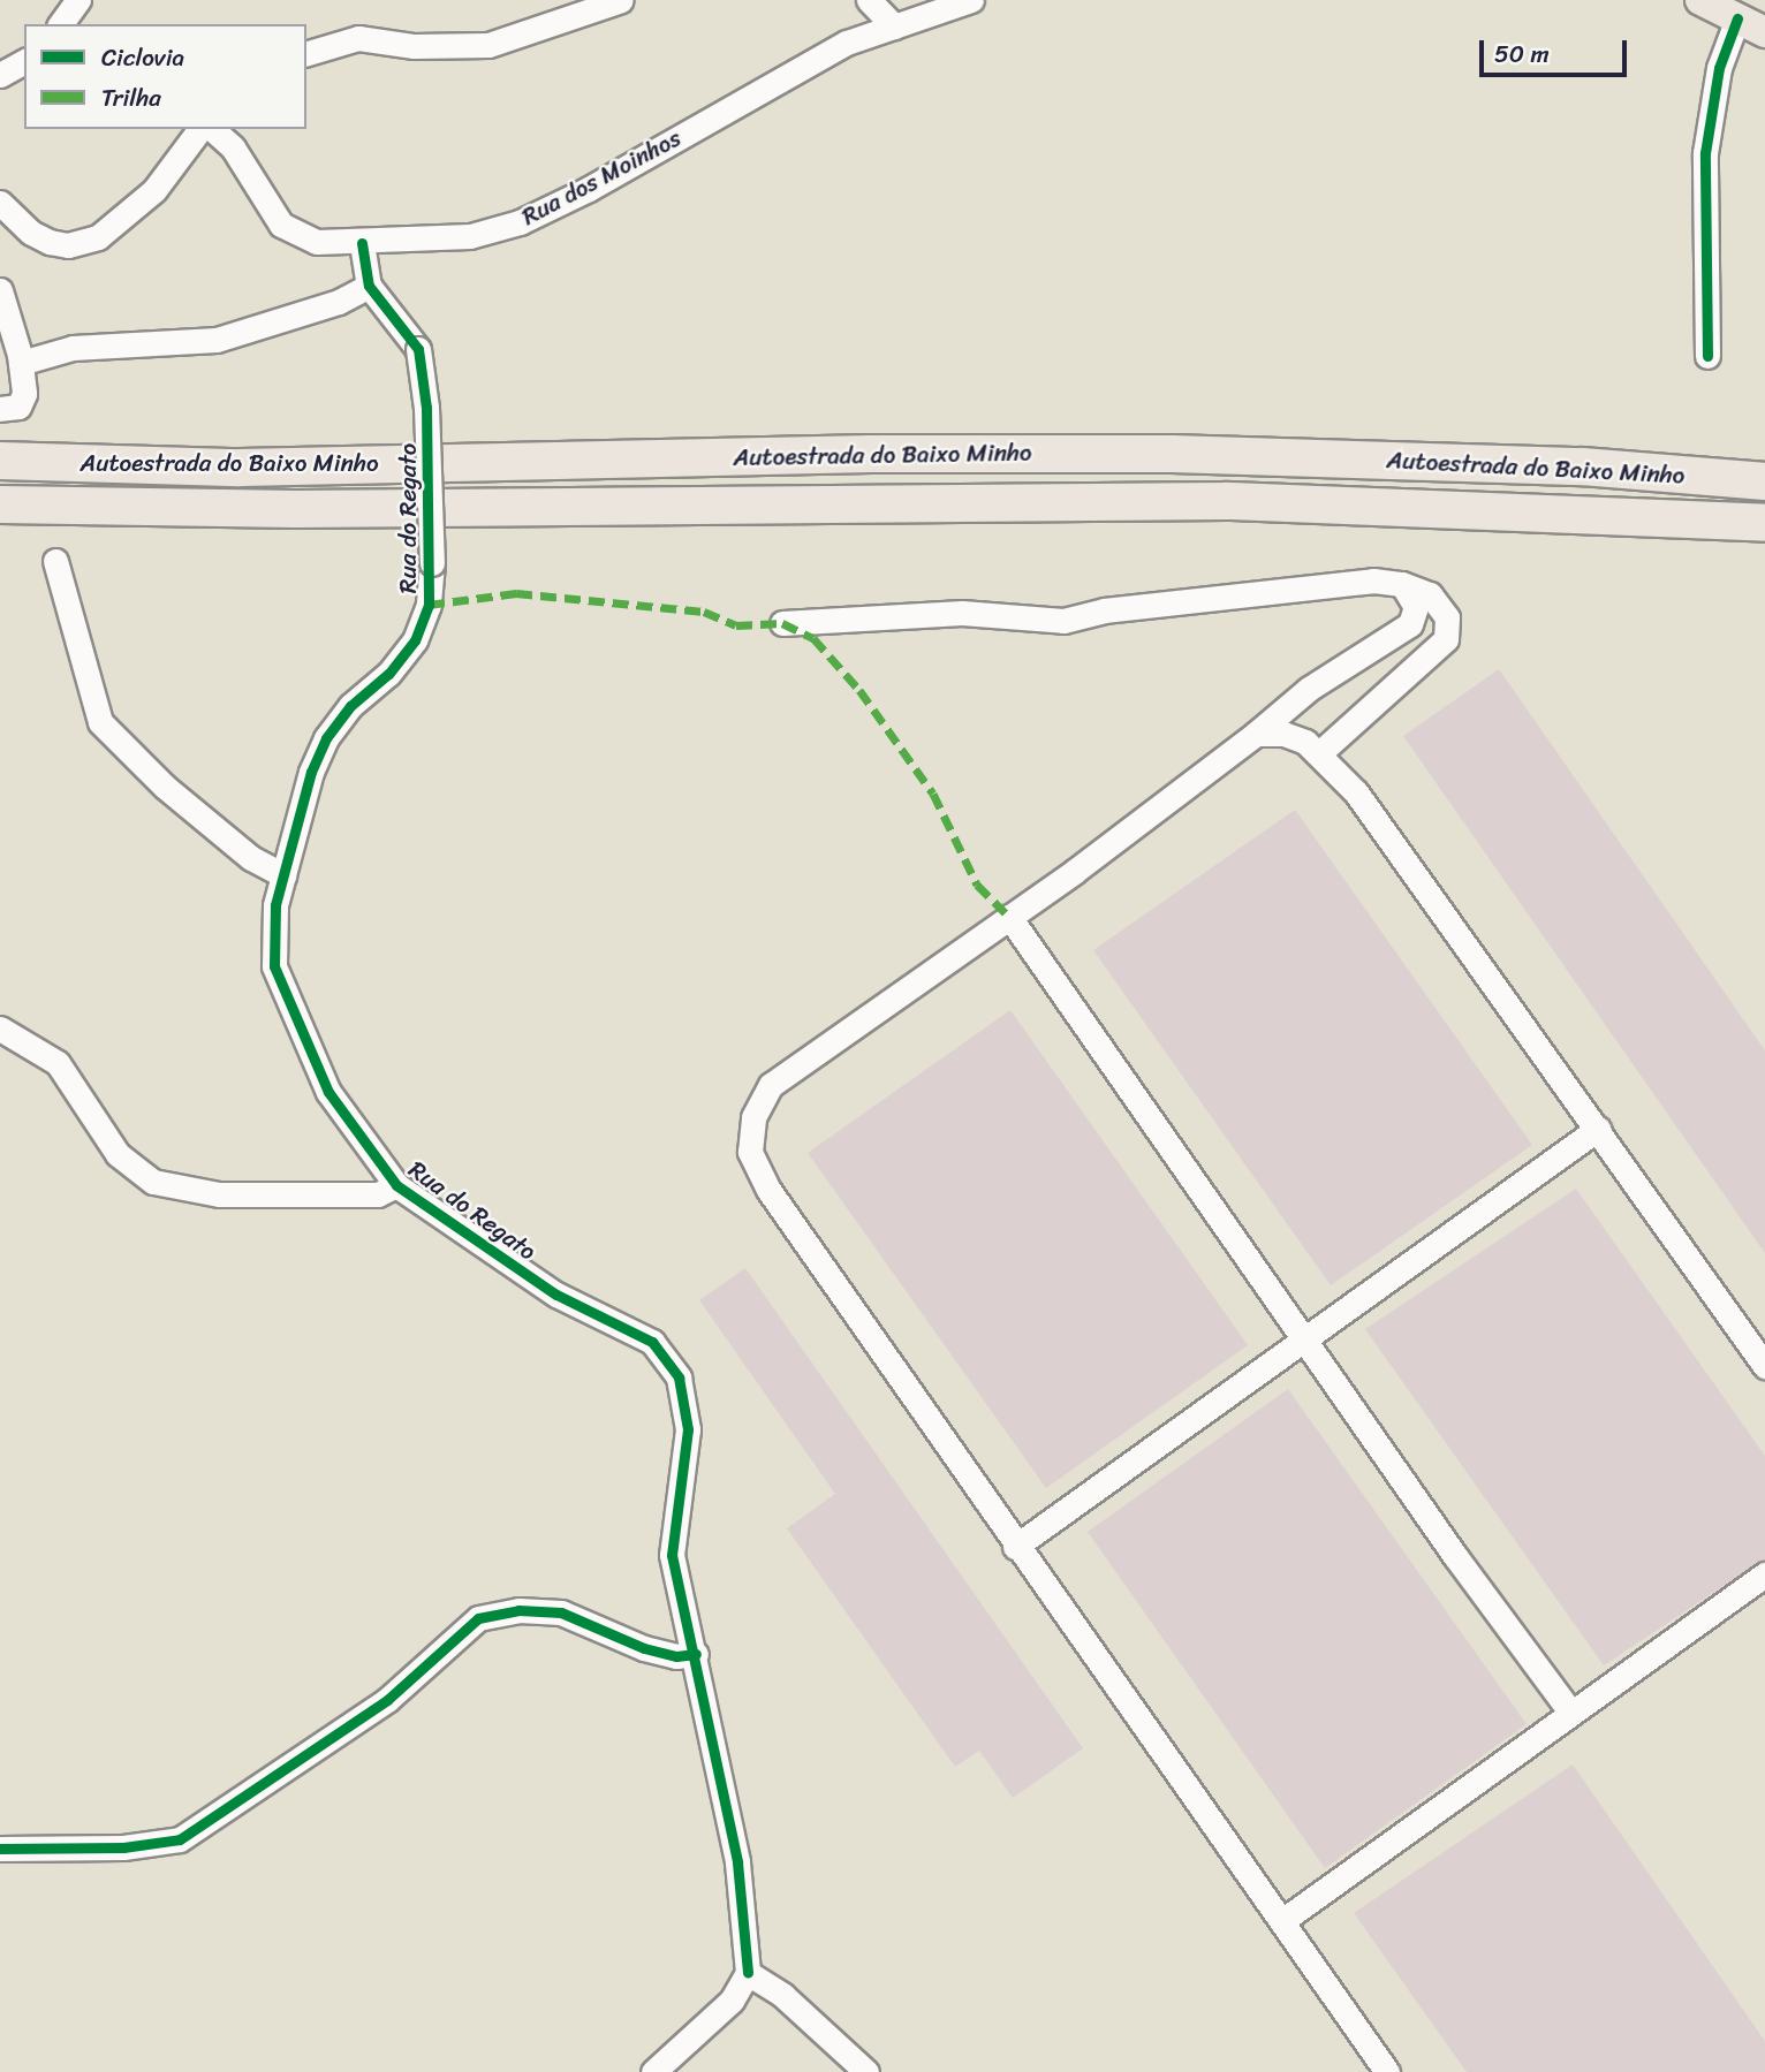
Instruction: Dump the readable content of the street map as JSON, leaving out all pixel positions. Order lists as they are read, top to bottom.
{
  "streets": {
    "highway": ["Autoestrada do Baixo Minho"],
    "street": ["Rua dos Moinhos", "Rua do Regato"]
  },
  "crossings": [
    ["Rua dos Moinhos", "Rua do Regato"]
  ],
  "legend": ["Ciclovia", "Trilha"],
  "scale_bar": "50 m"
}
